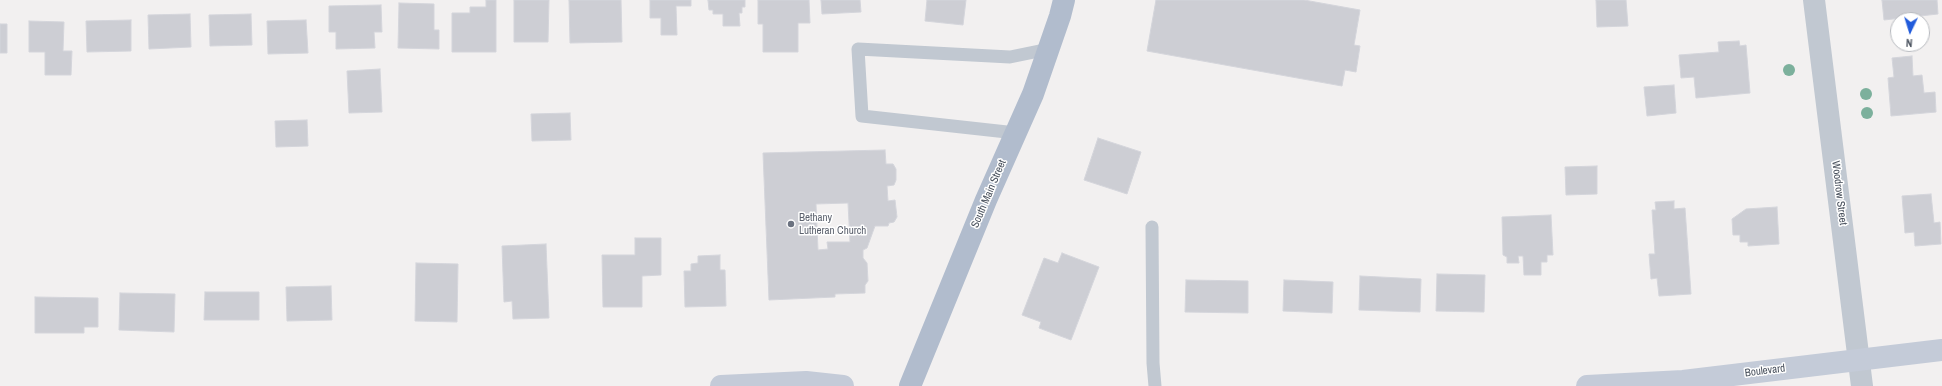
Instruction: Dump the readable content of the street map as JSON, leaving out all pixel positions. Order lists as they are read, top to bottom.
{
  "streets": {
    "main road": ["South Main Street", "Boulevard"],
    "street": ["Woodrow Street"]
  },
  "crossings": [
    ["Woodrow Street", "Boulevard"]
  ],
  "places": ["Bethany Lutheran Church"],
  "north": "bottom"
}
